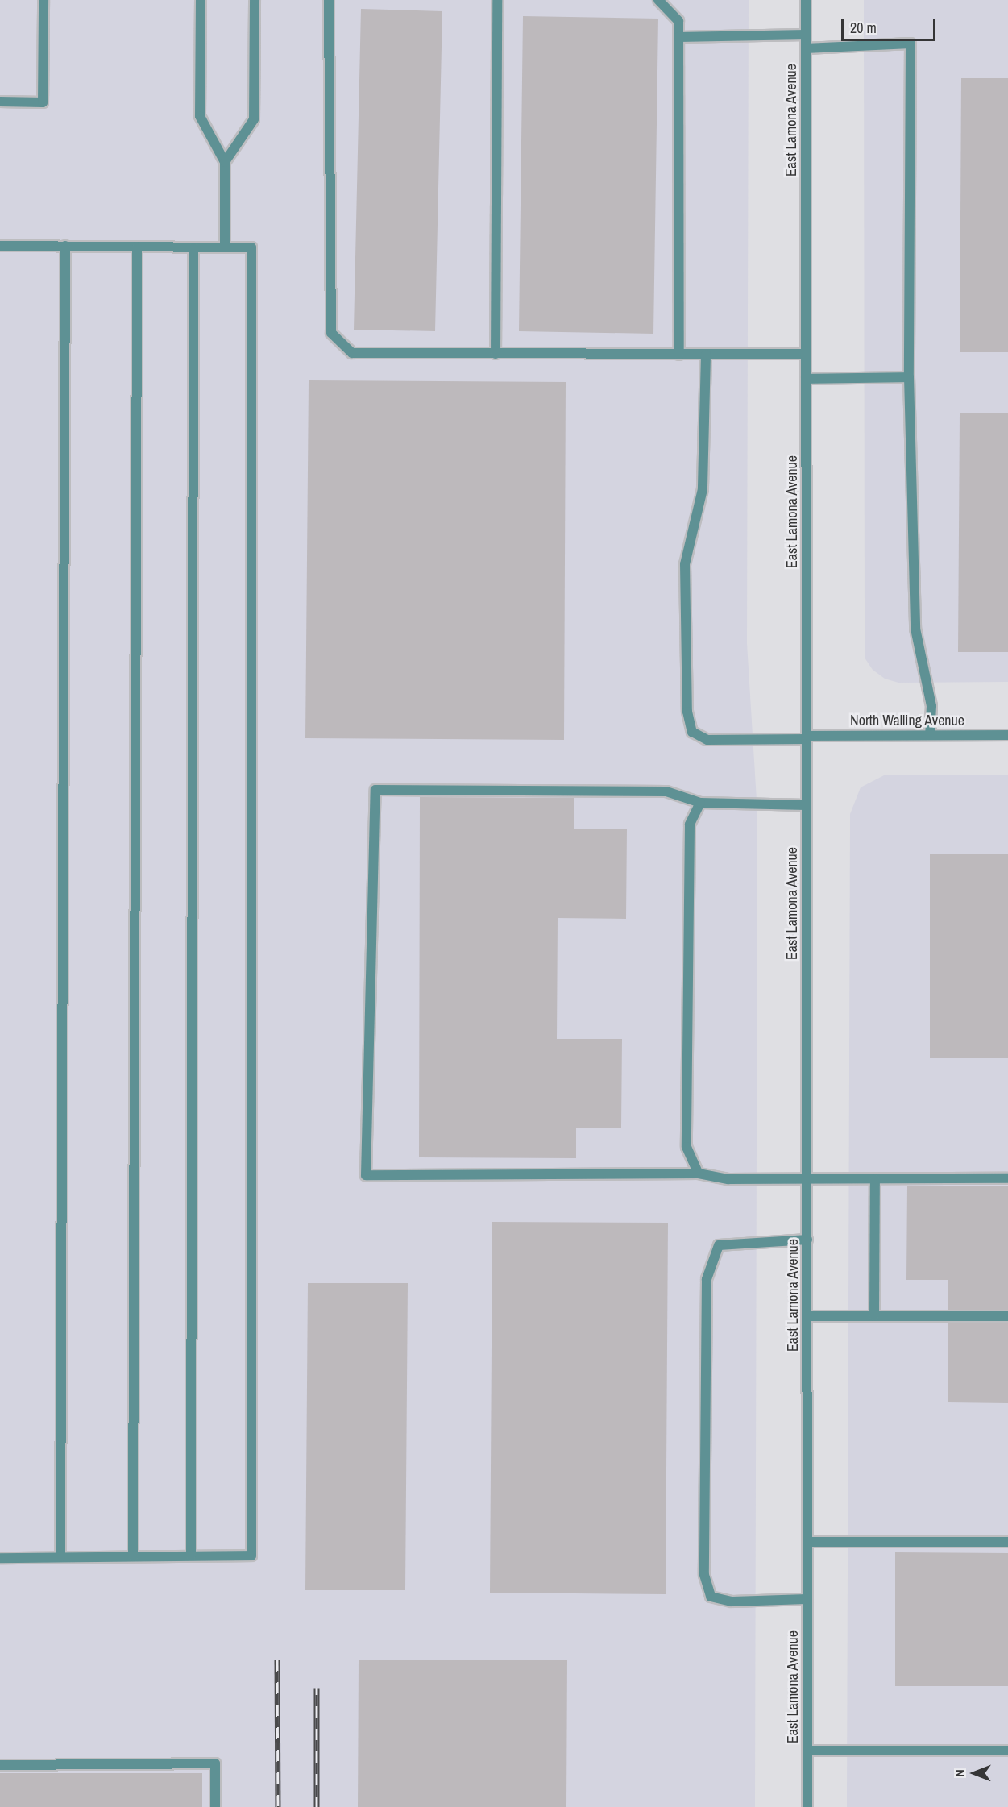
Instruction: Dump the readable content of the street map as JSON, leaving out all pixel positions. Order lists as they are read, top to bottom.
{
  "streets": {
    "street": ["East Lamona Avenue", "North Walling Avenue"]
  },
  "crossings": [
    ["East Lamona Avenue", "North Walling Avenue"]
  ],
  "scale_bar": "20 m",
  "north": "left"
}
